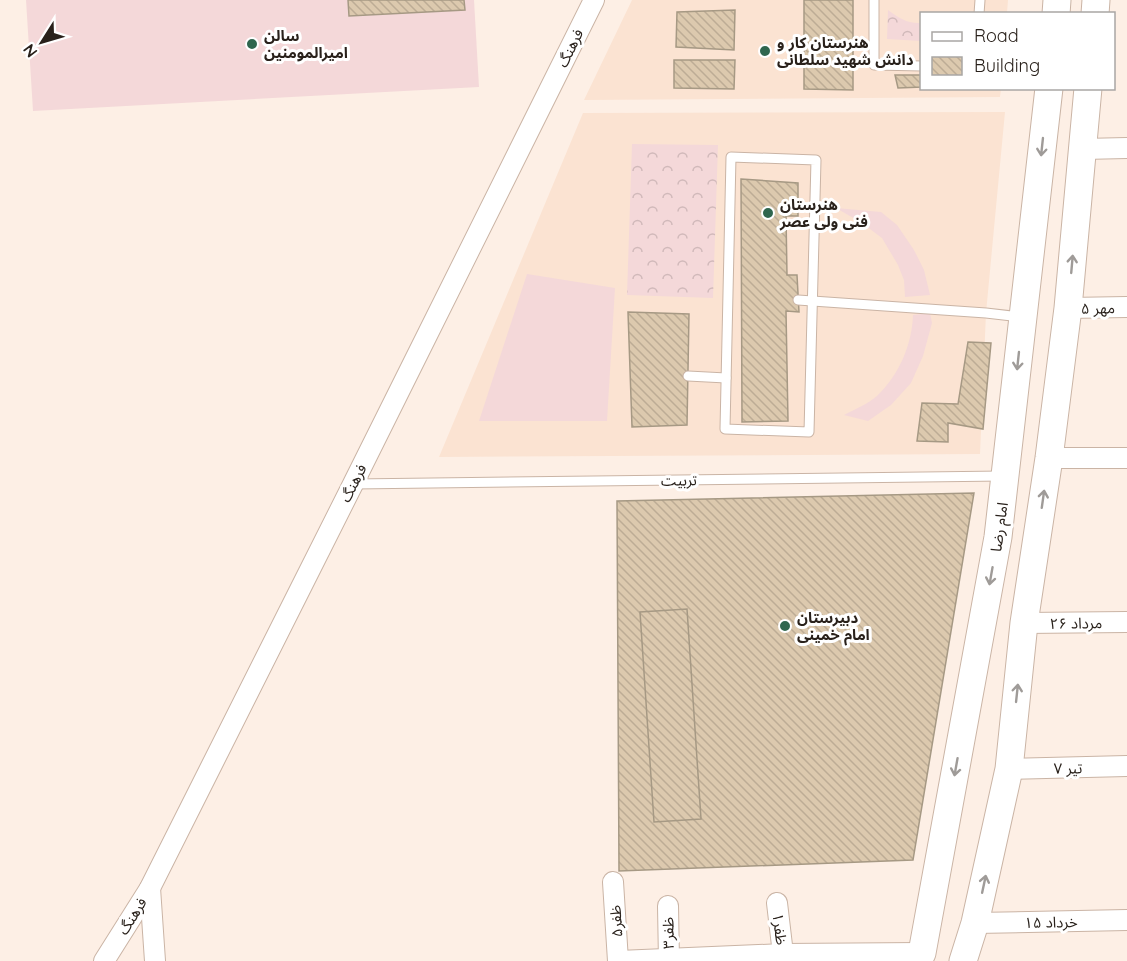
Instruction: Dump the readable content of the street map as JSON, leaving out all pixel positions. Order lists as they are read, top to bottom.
{
  "streets": {
    "street": [
      "فرهنگ",
      "۵ مهر",
      "امام رضا",
      "۲۶ مرداد",
      "۷ تیر",
      "ظفر۵",
      "۱۵ خرداد",
      "ظفر۱",
      "ظفر۳"
    ],
    "lane": ["تربیت"]
  },
  "crossings": [
    ["فرهنگ", "تربیت"],
    ["تربیت", "امام رضا"]
  ],
  "places": [
    "سالن امیرالمومنین",
    "هنرستان کار و دانش شهید سلطانی",
    "هنرستان فنی ولی عصر",
    "دبیرستان امام خمینی"
  ],
  "legend": ["Road", "Building"],
  "north": "bottom left"
}
